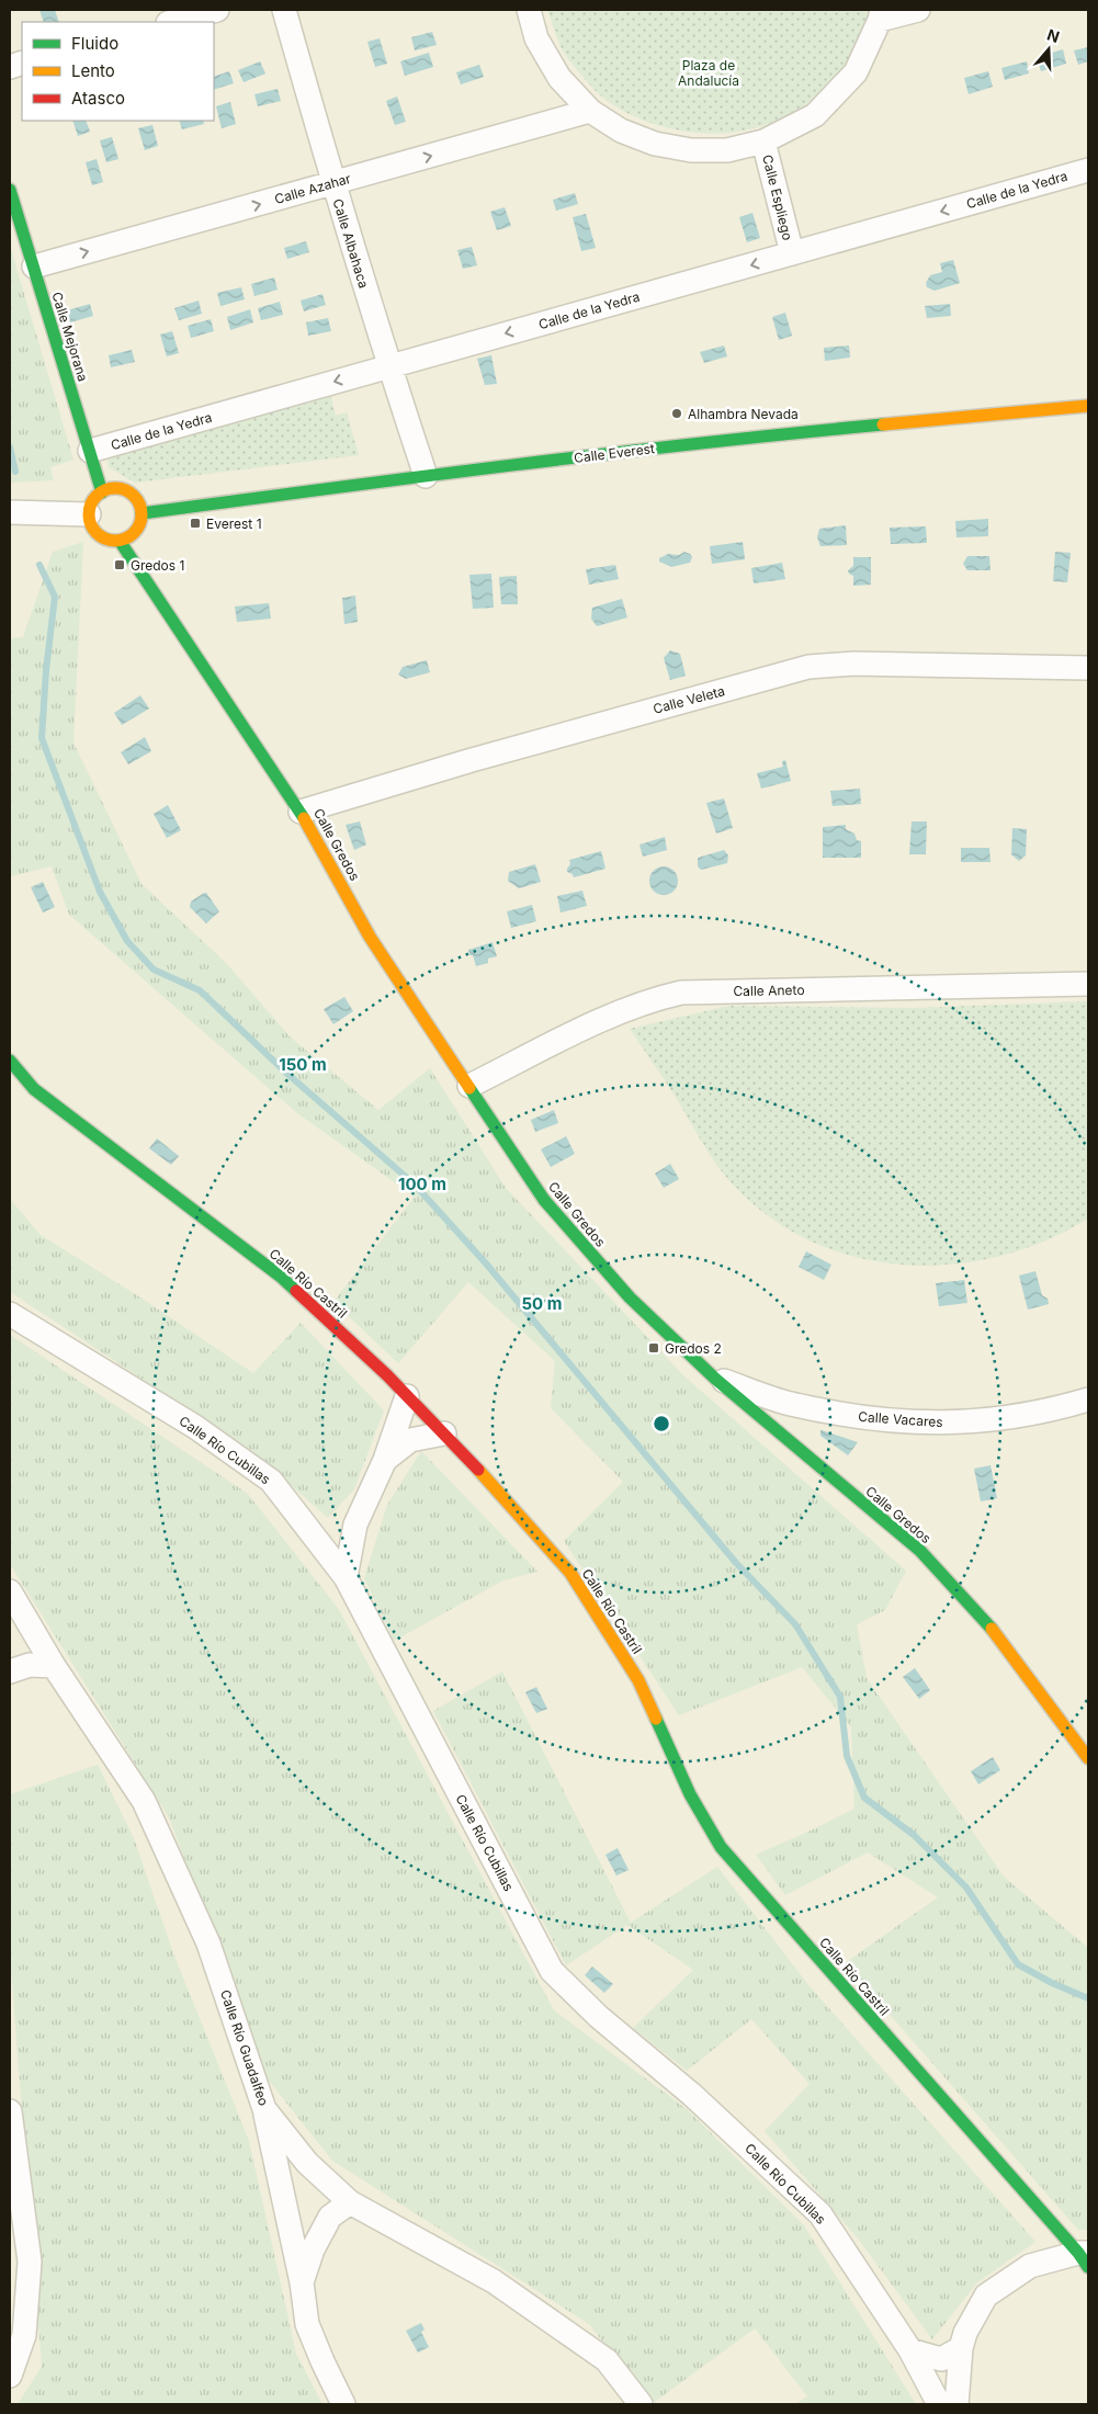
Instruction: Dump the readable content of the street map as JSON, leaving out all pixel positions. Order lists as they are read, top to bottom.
{
  "streets": {
    "street": [
      "Calle Azahar",
      "Calle de la Yedra",
      "Calle Espliego",
      "Calle Albahaca",
      "Calle Mejorana",
      "Calle Everest",
      "Calle Veleta",
      "Calle Gredos",
      "Calle Aneto",
      "Calle Río Castril",
      "Calle Vacares",
      "Calle Río Cubillas",
      "Calle Río Guadalfeo"
    ]
  },
  "crossings": [
    ["Calle Azahar", "Calle Albahaca"],
    ["Calle Azahar", "Calle Mejorana"],
    ["Calle de la Yedra", "Calle Espliego"],
    ["Calle de la Yedra", "Calle Albahaca"],
    ["Calle de la Yedra", "Calle Mejorana"],
    ["Calle Albahaca", "Calle Everest"],
    ["Calle Mejorana", "Calle Everest"],
    ["Calle Mejorana", "Calle Gredos"],
    ["Calle Everest", "Calle Gredos"],
    ["Calle Veleta", "Calle Gredos"],
    ["Calle Gredos", "Calle Aneto"],
    ["Calle Gredos", "Calle Vacares"]
  ],
  "one_way": ["Calle Azahar", "Calle de la Yedra"],
  "parks": ["Plaza de Andalucía"],
  "places": {
    "other": ["Alhambra Nevada"],
    "transit": ["Everest 1", "Gredos 1", "Gredos 2"]
  },
  "legend": ["Fluido", "Lento", "Atasco"],
  "north": "top",
  "rings": ["150 m", "100 m", "50 m"]
}
